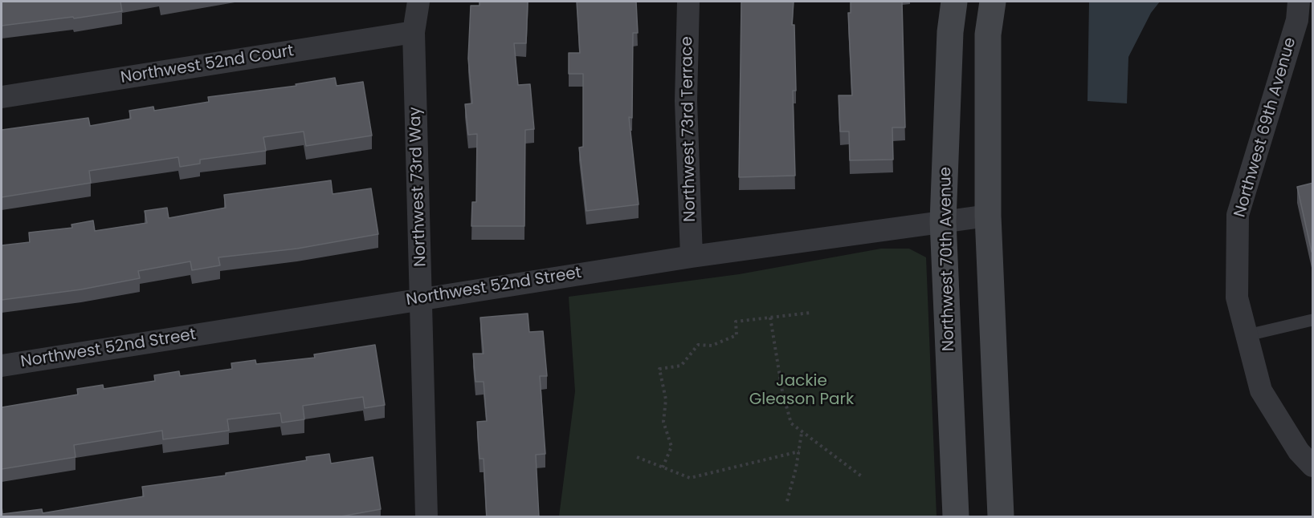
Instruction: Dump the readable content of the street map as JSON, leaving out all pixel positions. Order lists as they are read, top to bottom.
{
  "streets": {
    "street": [
      "Northwest 52nd Court",
      "Northwest 69th Avenue",
      "Northwest 73rd Terrace",
      "Northwest 73rd Way",
      "Northwest 70th Avenue",
      "Northwest 52nd Street"
    ]
  },
  "crossings": [
    ["Northwest 52nd Court", "Northwest 73rd Way"],
    ["Northwest 73rd Terrace", "Northwest 52nd Street"],
    ["Northwest 73rd Way", "Northwest 52nd Street"],
    ["Northwest 70th Avenue", "Northwest 52nd Street"]
  ],
  "parks": ["Jackie Gleason Park"]
}
